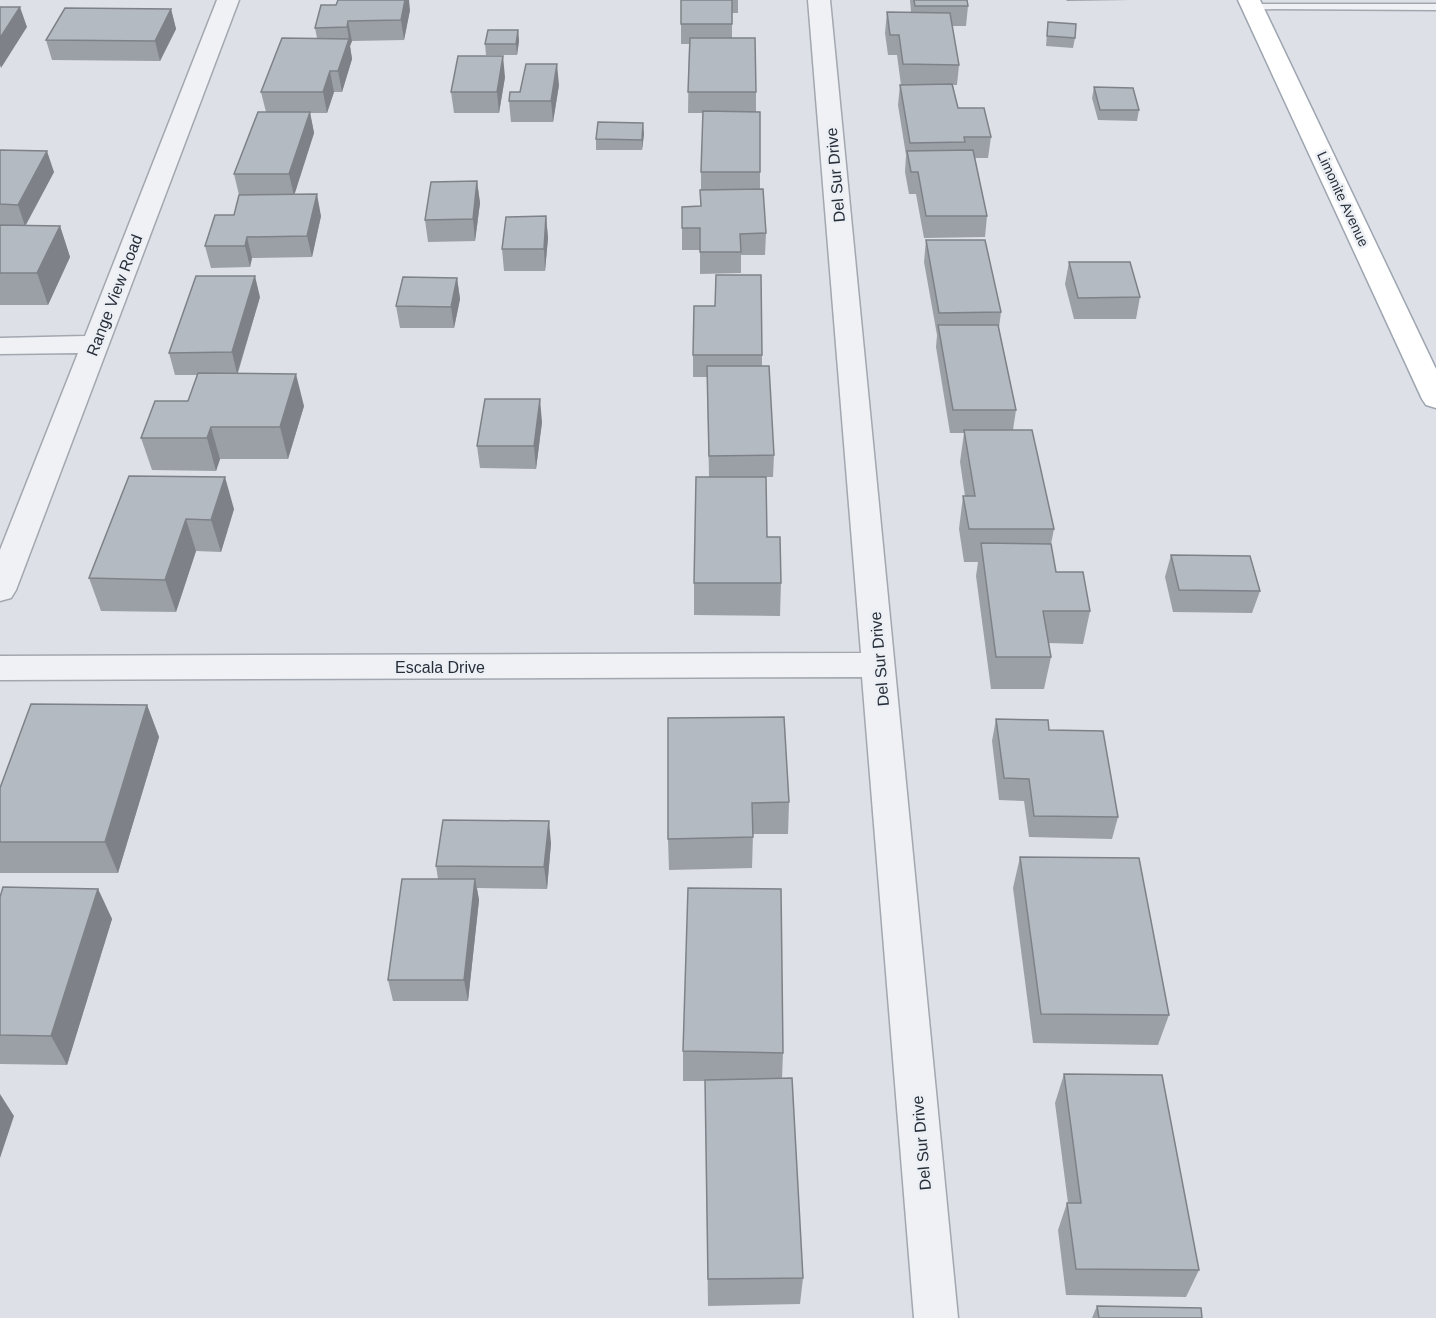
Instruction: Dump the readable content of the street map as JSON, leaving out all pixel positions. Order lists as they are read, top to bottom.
{
  "streets": {
    "main road": ["Limonite Avenue"],
    "street": ["Del Sur Drive", "Range View Road", "Escala Drive"]
  },
  "crossings": [
    ["Del Sur Drive", "Escala Drive"]
  ]
}
